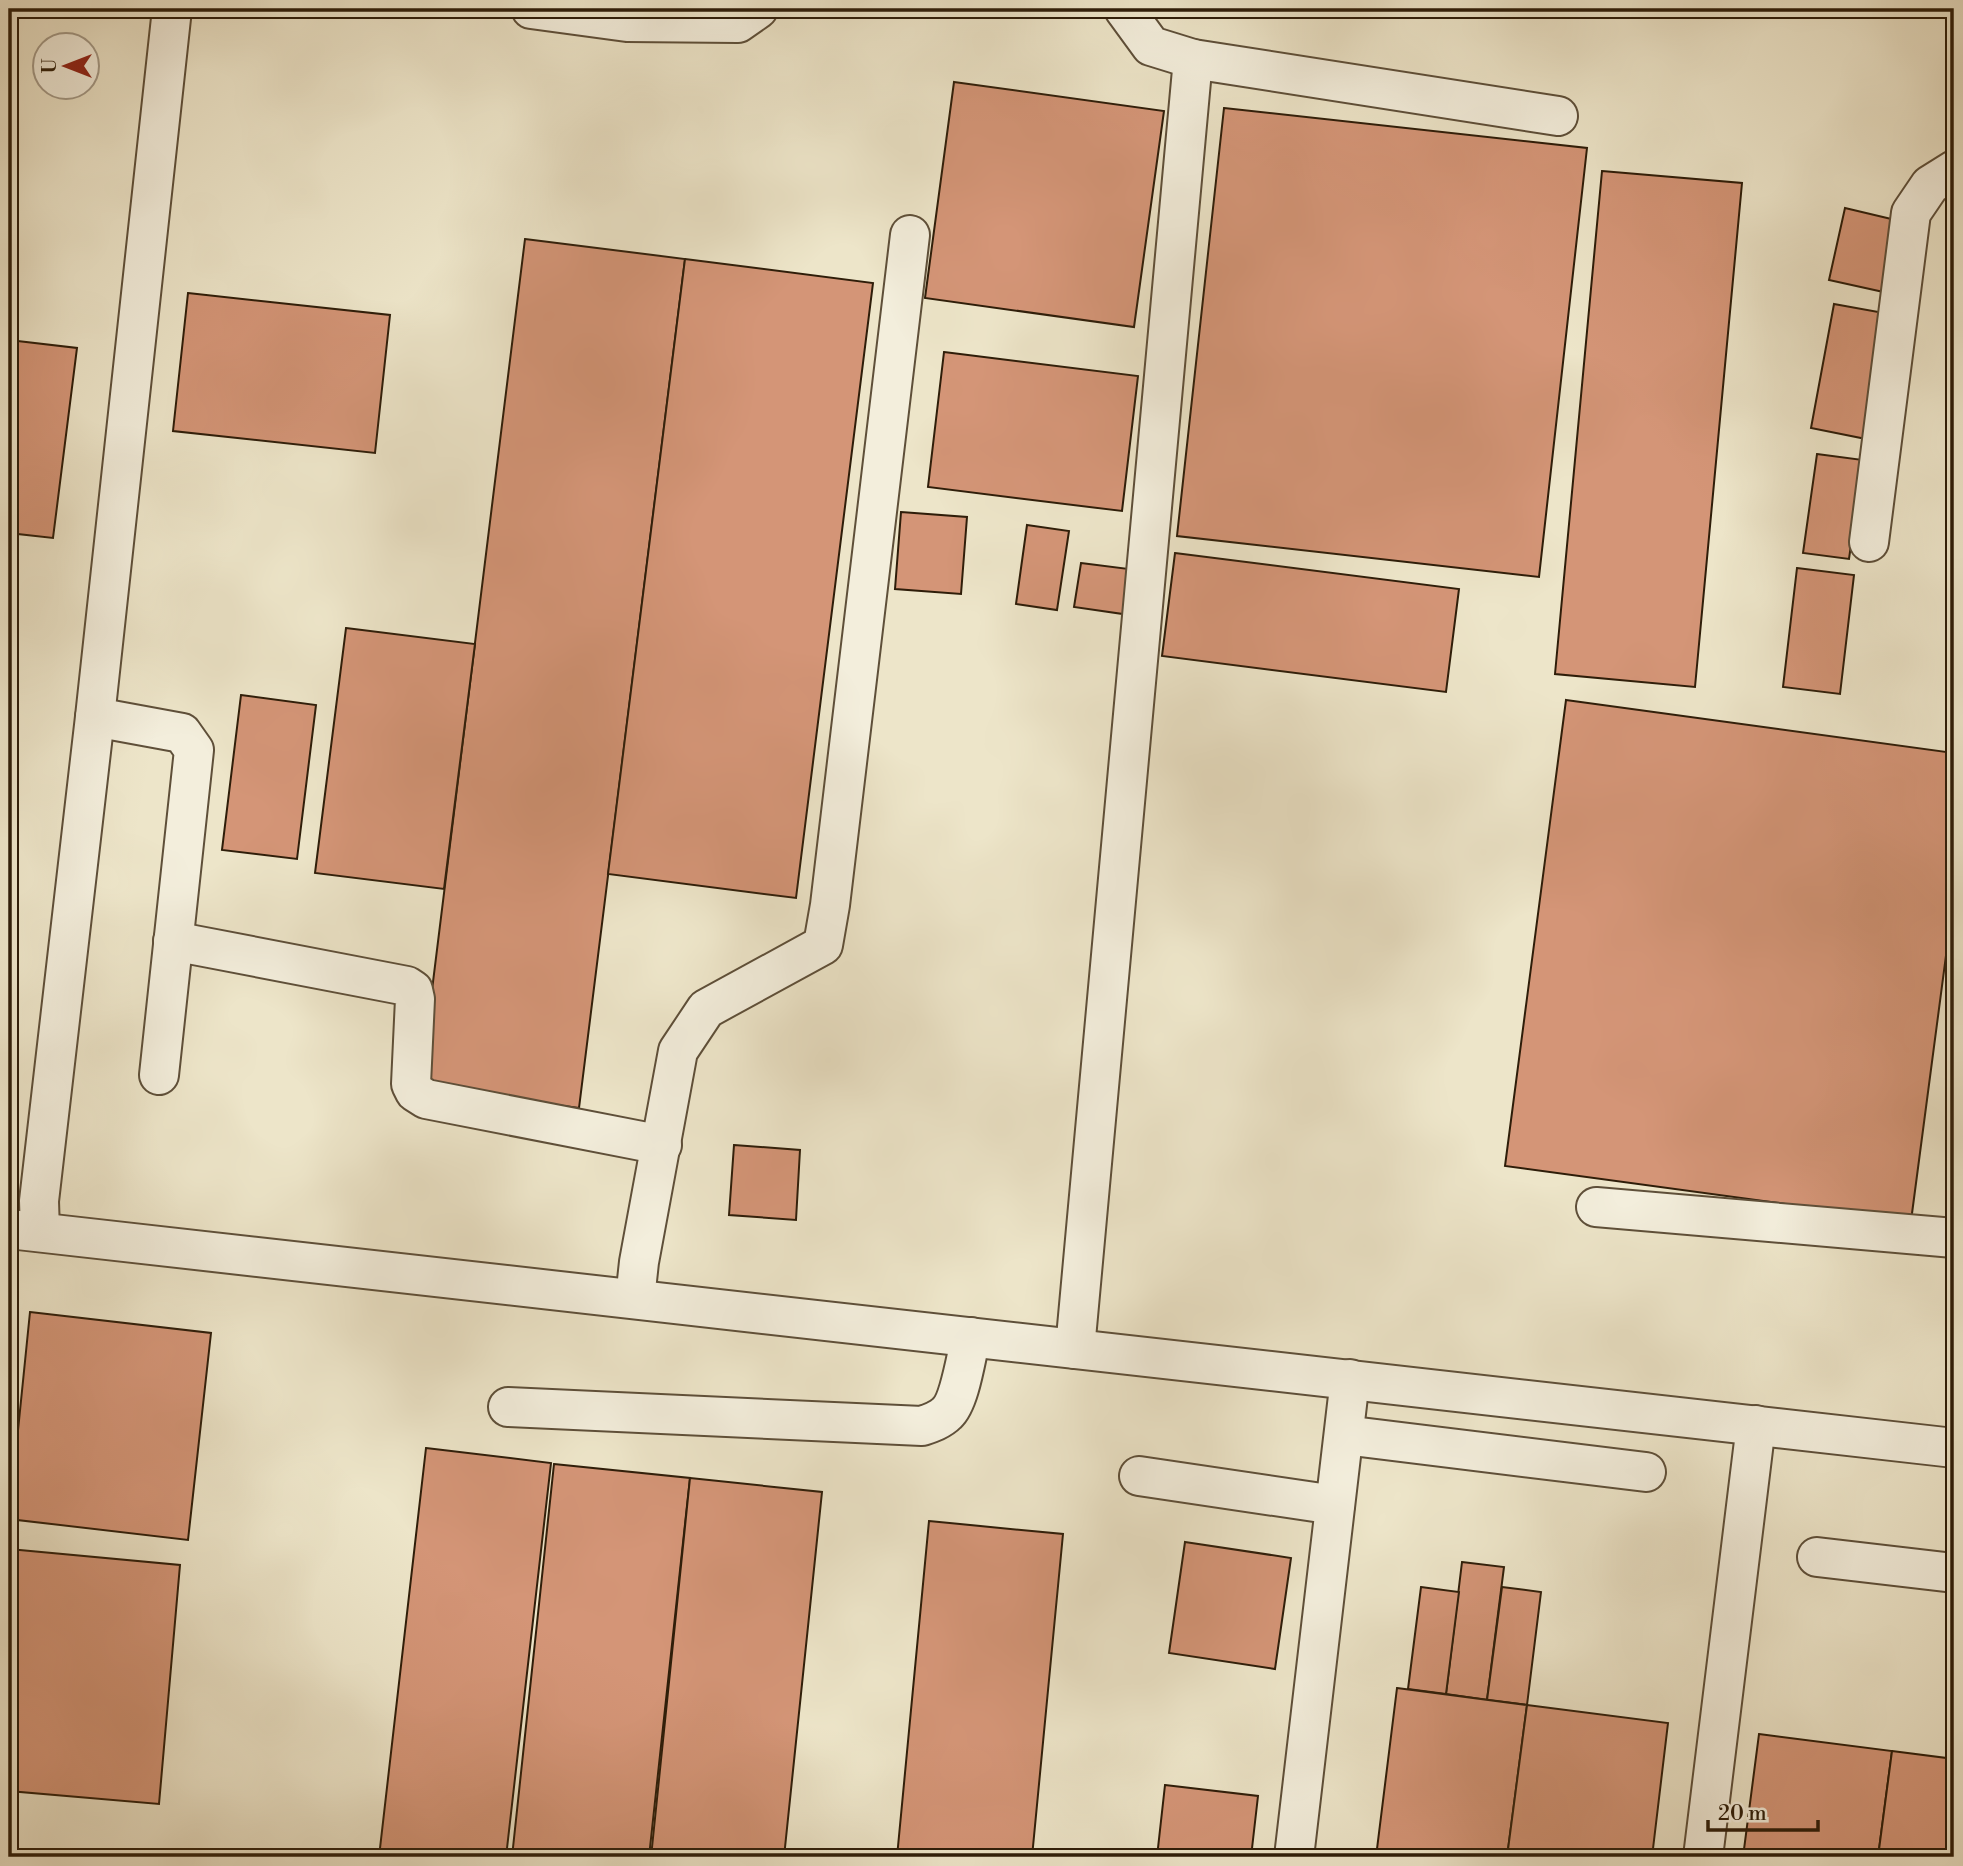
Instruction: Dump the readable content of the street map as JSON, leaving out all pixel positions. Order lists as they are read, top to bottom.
{
  "scale_bar": "20 m",
  "north": "left"
}
